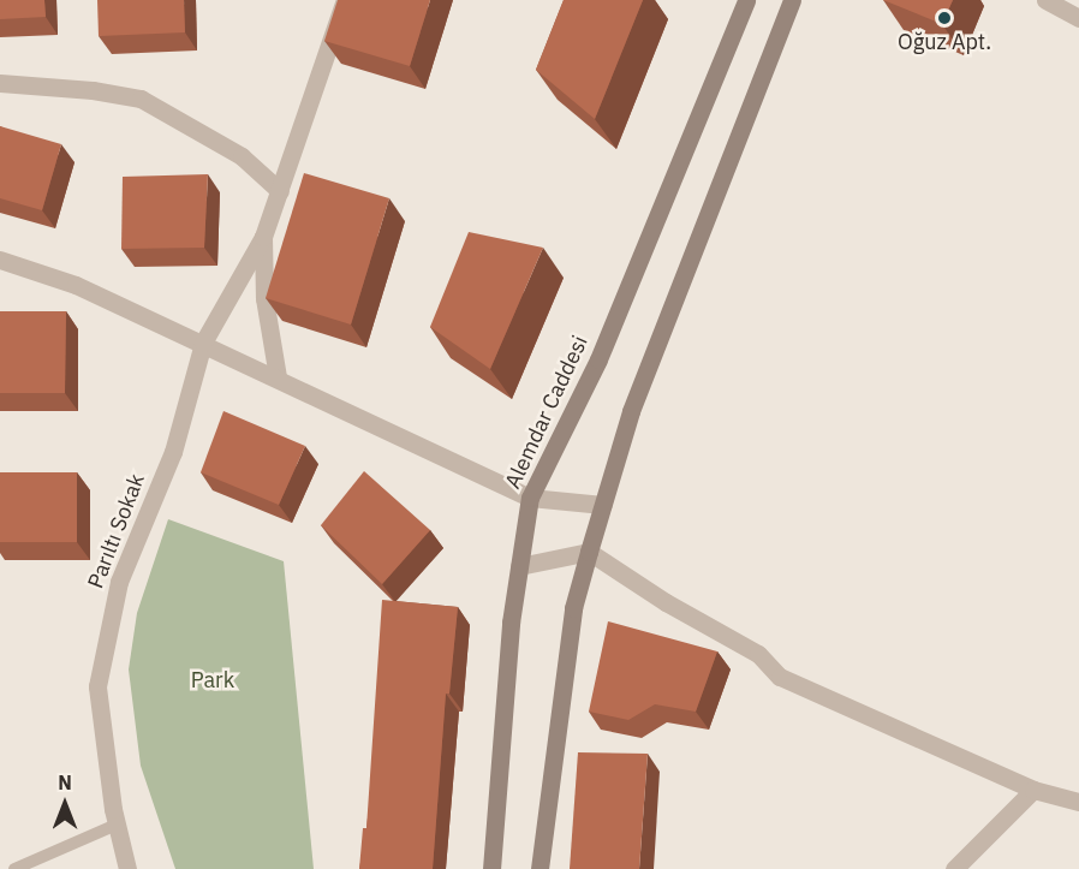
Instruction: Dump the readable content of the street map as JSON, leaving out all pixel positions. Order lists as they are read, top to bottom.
{
  "streets": {
    "main road": ["Alemdar Caddesi"],
    "street": ["Parıltı Sokak"]
  },
  "parks": ["Park"],
  "places": ["Oğuz Apt."],
  "north": "top"
}
